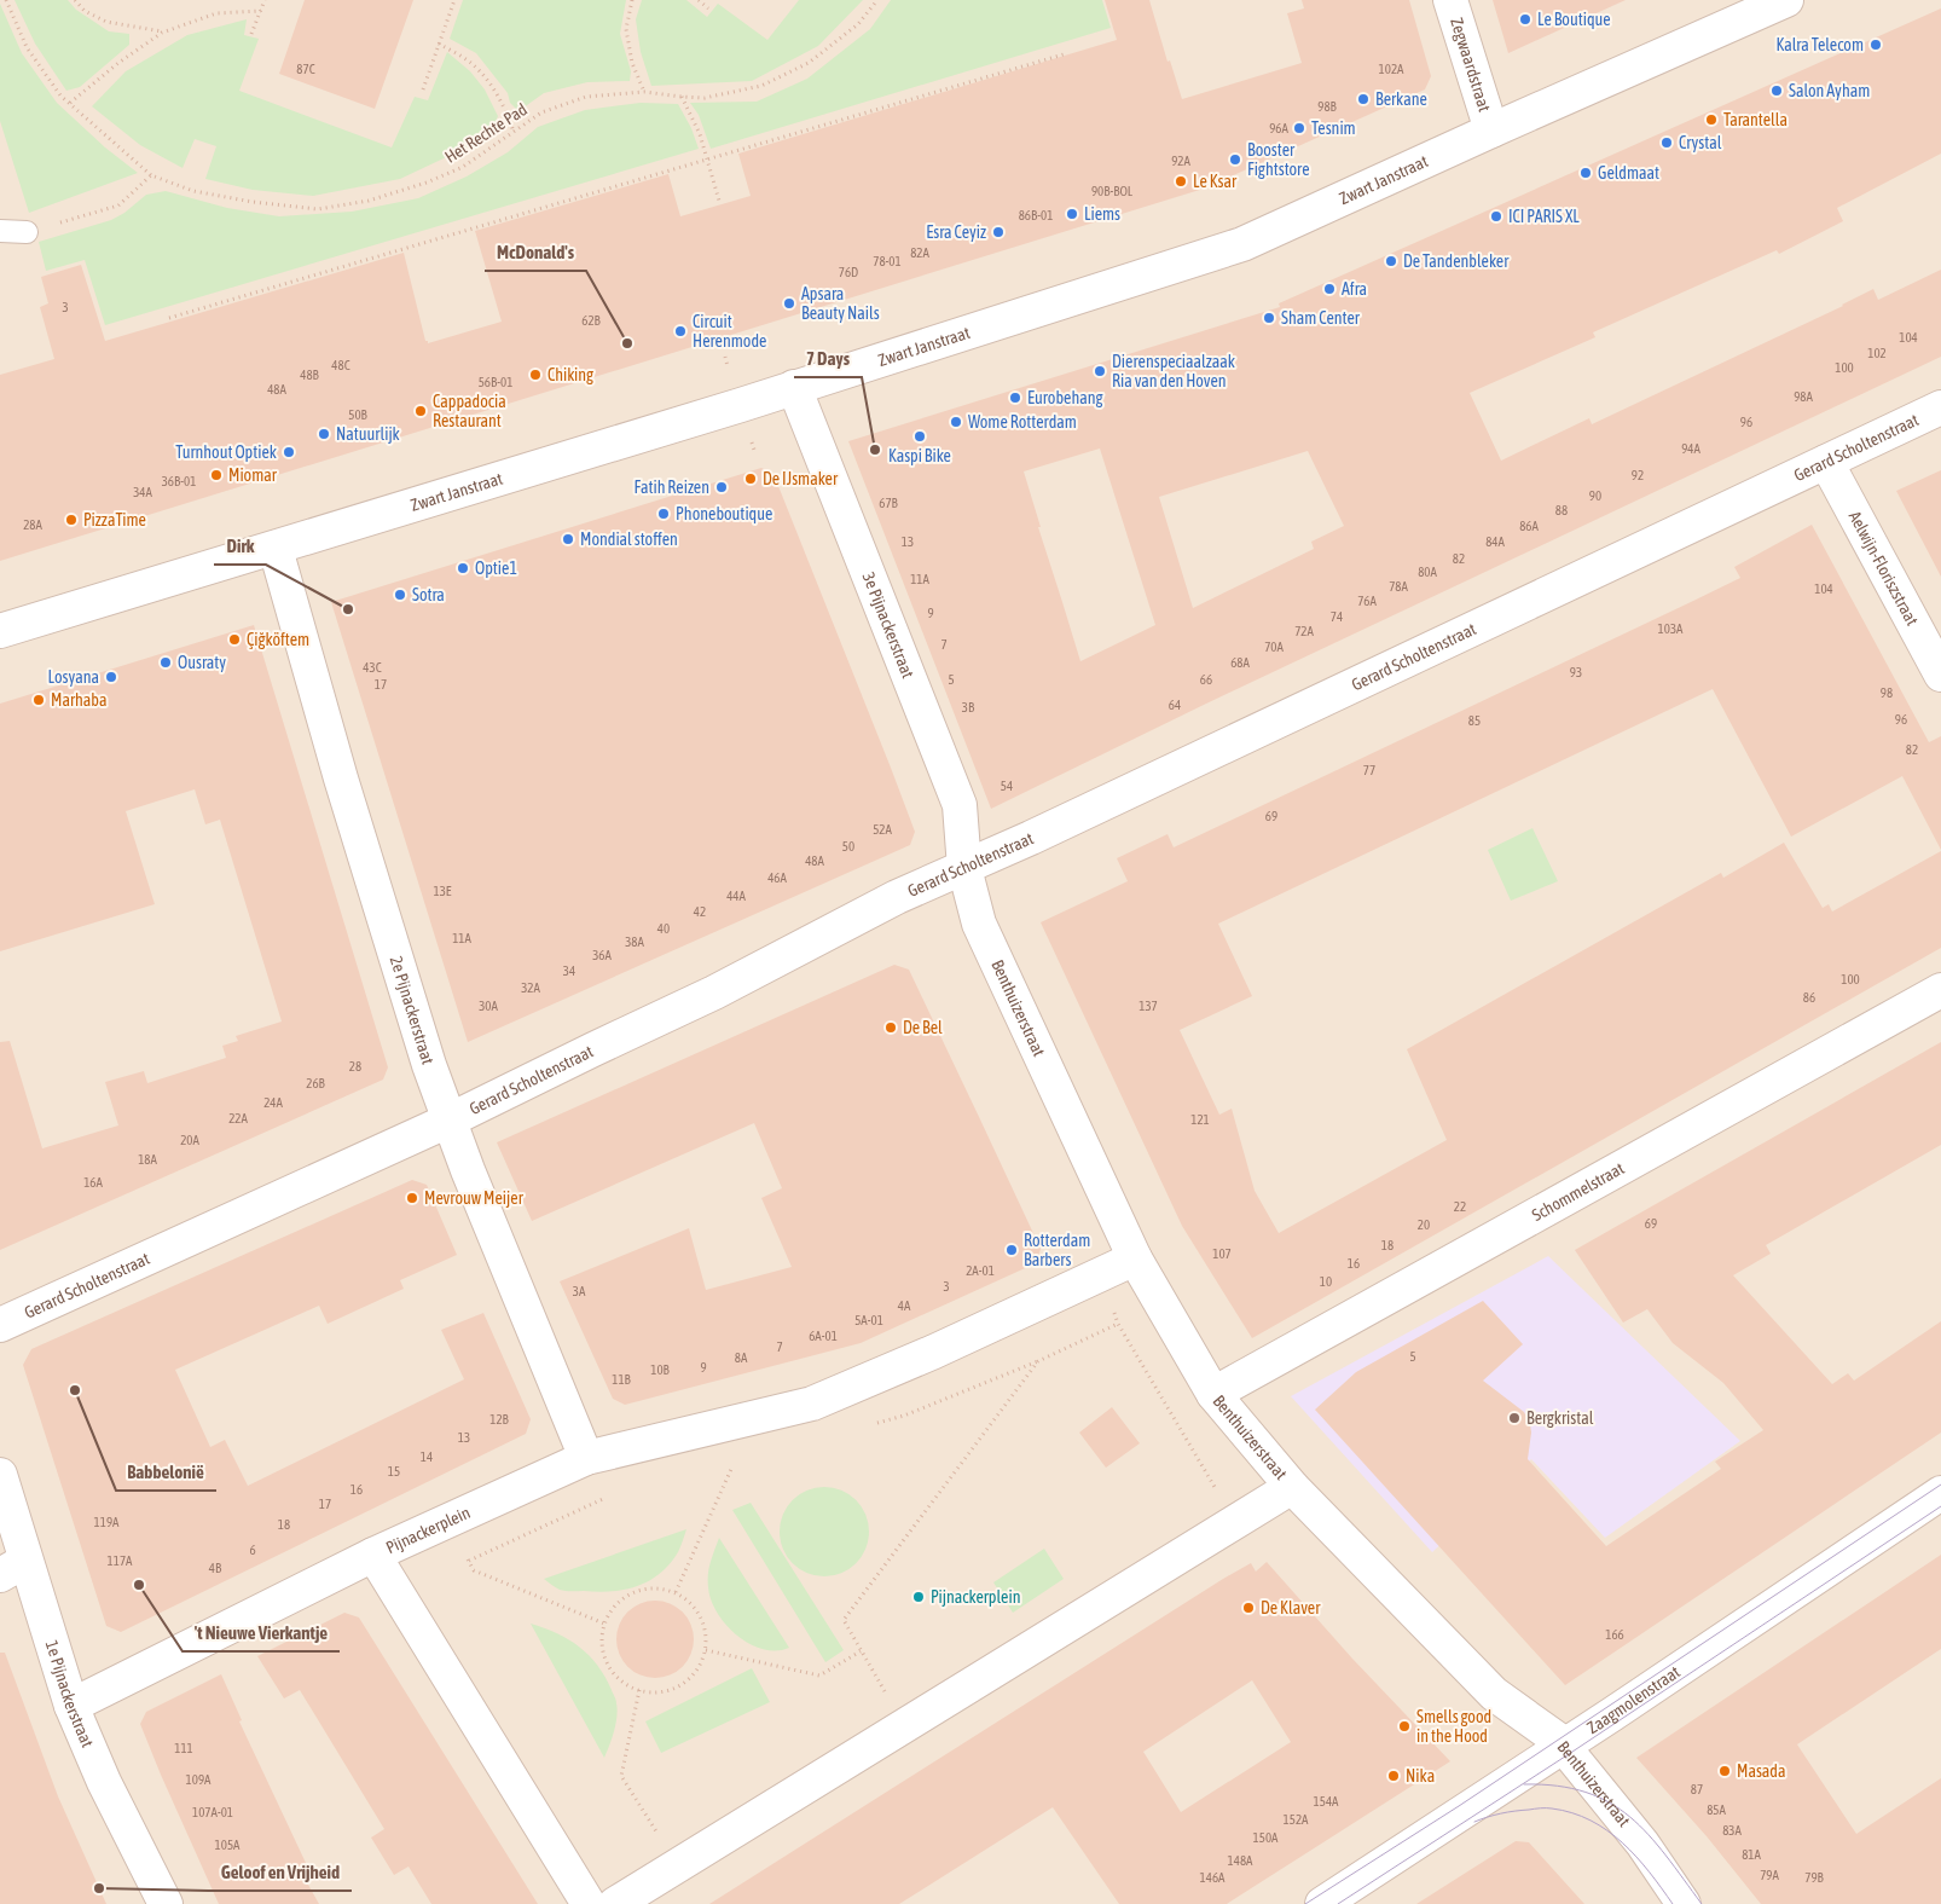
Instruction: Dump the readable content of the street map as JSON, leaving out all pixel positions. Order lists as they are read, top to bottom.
{
  "streets": {
    "street": [
      "Zegwaardstraat",
      "Zwart Janstraat",
      "Gerard Scholtenstraat",
      "Aelwijn-Floriszstraat",
      "3e Pijnackerstraat",
      "Benthuizerstraat",
      "2e Pijnackerstraat",
      "Schommelstraat",
      "Pijnackerplein",
      "1e Pijnackerstraat",
      "Zaagmolenstraat"
    ],
    "path": ["Het Rechte Pad"]
  },
  "crossings": [
    ["Zegwaardstraat", "Zwart Janstraat"],
    ["Zwart Janstraat", "3e Pijnackerstraat"],
    ["Zwart Janstraat", "2e Pijnackerstraat"],
    ["Gerard Scholtenstraat", "Aelwijn-Floriszstraat"],
    ["Gerard Scholtenstraat", "3e Pijnackerstraat"],
    ["Gerard Scholtenstraat", "Benthuizerstraat"],
    ["Gerard Scholtenstraat", "2e Pijnackerstraat"],
    ["3e Pijnackerstraat", "Benthuizerstraat"],
    ["Benthuizerstraat", "Schommelstraat"],
    ["Benthuizerstraat", "Pijnackerplein"],
    ["Benthuizerstraat", "Zaagmolenstraat"],
    ["2e Pijnackerstraat", "Pijnackerplein"]
  ],
  "places": [
    "Le Boutique",
    "Kalra Telecom",
    "Salon Ayham",
    "Berkane",
    "Tarantella",
    "Tesnim",
    "Crystal",
    "Booster Fightstore",
    "Geldmaat",
    "Le Ksar",
    "Liems",
    "ICI PARIS XL",
    "Esra Ceyiz",
    "De Tandenbleker",
    "Afra",
    "Apsara Beauty Nails",
    "Sham Center",
    "Circuit Herenmode",
    "McDonald's",
    "Dierenspeciaalzaak Ria van den Hoven",
    "Chiking",
    "Eurobehang",
    "Cappadocia Restaurant",
    "Wome Rotterdam",
    "Natuurlijk",
    "Kaspi Bike",
    "7 Days",
    "Turnhout Optiek",
    "Miomar",
    "De IJsmaker",
    "Fatih Reizen",
    "Phoneboutique",
    "PizzaTime",
    "Mondial stoffen",
    "Optie1",
    "Sotra",
    "Dirk",
    "Çiğköftem",
    "Ousraty",
    "Losyana",
    "Marhaba",
    "De Bel",
    "Mevrouw Meijer",
    "Rotterdam Barbers",
    "Babbelonië",
    "Bergkristal",
    "'t Nieuwe Vierkantje",
    "Pijnackerplein",
    "De Klaver",
    "Smells good in the Hood",
    "Masada",
    "Nika",
    "Geloof en Vrijheid"
  ],
  "house_numbers": [
    "87C",
    "102A",
    "98B",
    "96A",
    "92A",
    "90B-BOL",
    "86B-01",
    "82A",
    "78-01",
    "76D",
    "3",
    "62B",
    "104",
    "102",
    "48C",
    "100",
    "48B",
    "56B-01",
    "48A",
    "98A",
    "50B",
    "96",
    "94A",
    "92",
    "36B-01",
    "34A",
    "90",
    "67B",
    "88",
    "28A",
    "86A",
    "13",
    "84A",
    "82",
    "80A",
    "11A",
    "78A",
    "104",
    "76A",
    "9",
    "74",
    "103A",
    "72A",
    "7",
    "70A",
    "68A",
    "43C",
    "93",
    "5",
    "66",
    "17",
    "98",
    "64",
    "3B",
    "96",
    "85",
    "82",
    "77",
    "54",
    "69",
    "52A",
    "50",
    "48A",
    "46A",
    "13E",
    "44A",
    "42",
    "40",
    "11A",
    "38A",
    "36A",
    "34",
    "100",
    "32A",
    "86",
    "30A",
    "137",
    "28",
    "26B",
    "24A",
    "22A",
    "121",
    "20A",
    "18A",
    "16A",
    "22",
    "69",
    "20",
    "18",
    "107",
    "16",
    "2A-01",
    "10",
    "3",
    "3A",
    "4A",
    "5A-01",
    "6A-01",
    "7",
    "5",
    "8A",
    "9",
    "10B",
    "11B",
    "12B",
    "13",
    "14",
    "15",
    "16",
    "17",
    "119A",
    "18",
    "6",
    "117A",
    "4B",
    "166",
    "111",
    "109A",
    "87",
    "154A",
    "85A",
    "107A-01",
    "152A",
    "83A",
    "150A",
    "105A",
    "81A",
    "148A",
    "79A",
    "146A",
    "79B"
  ]
}
